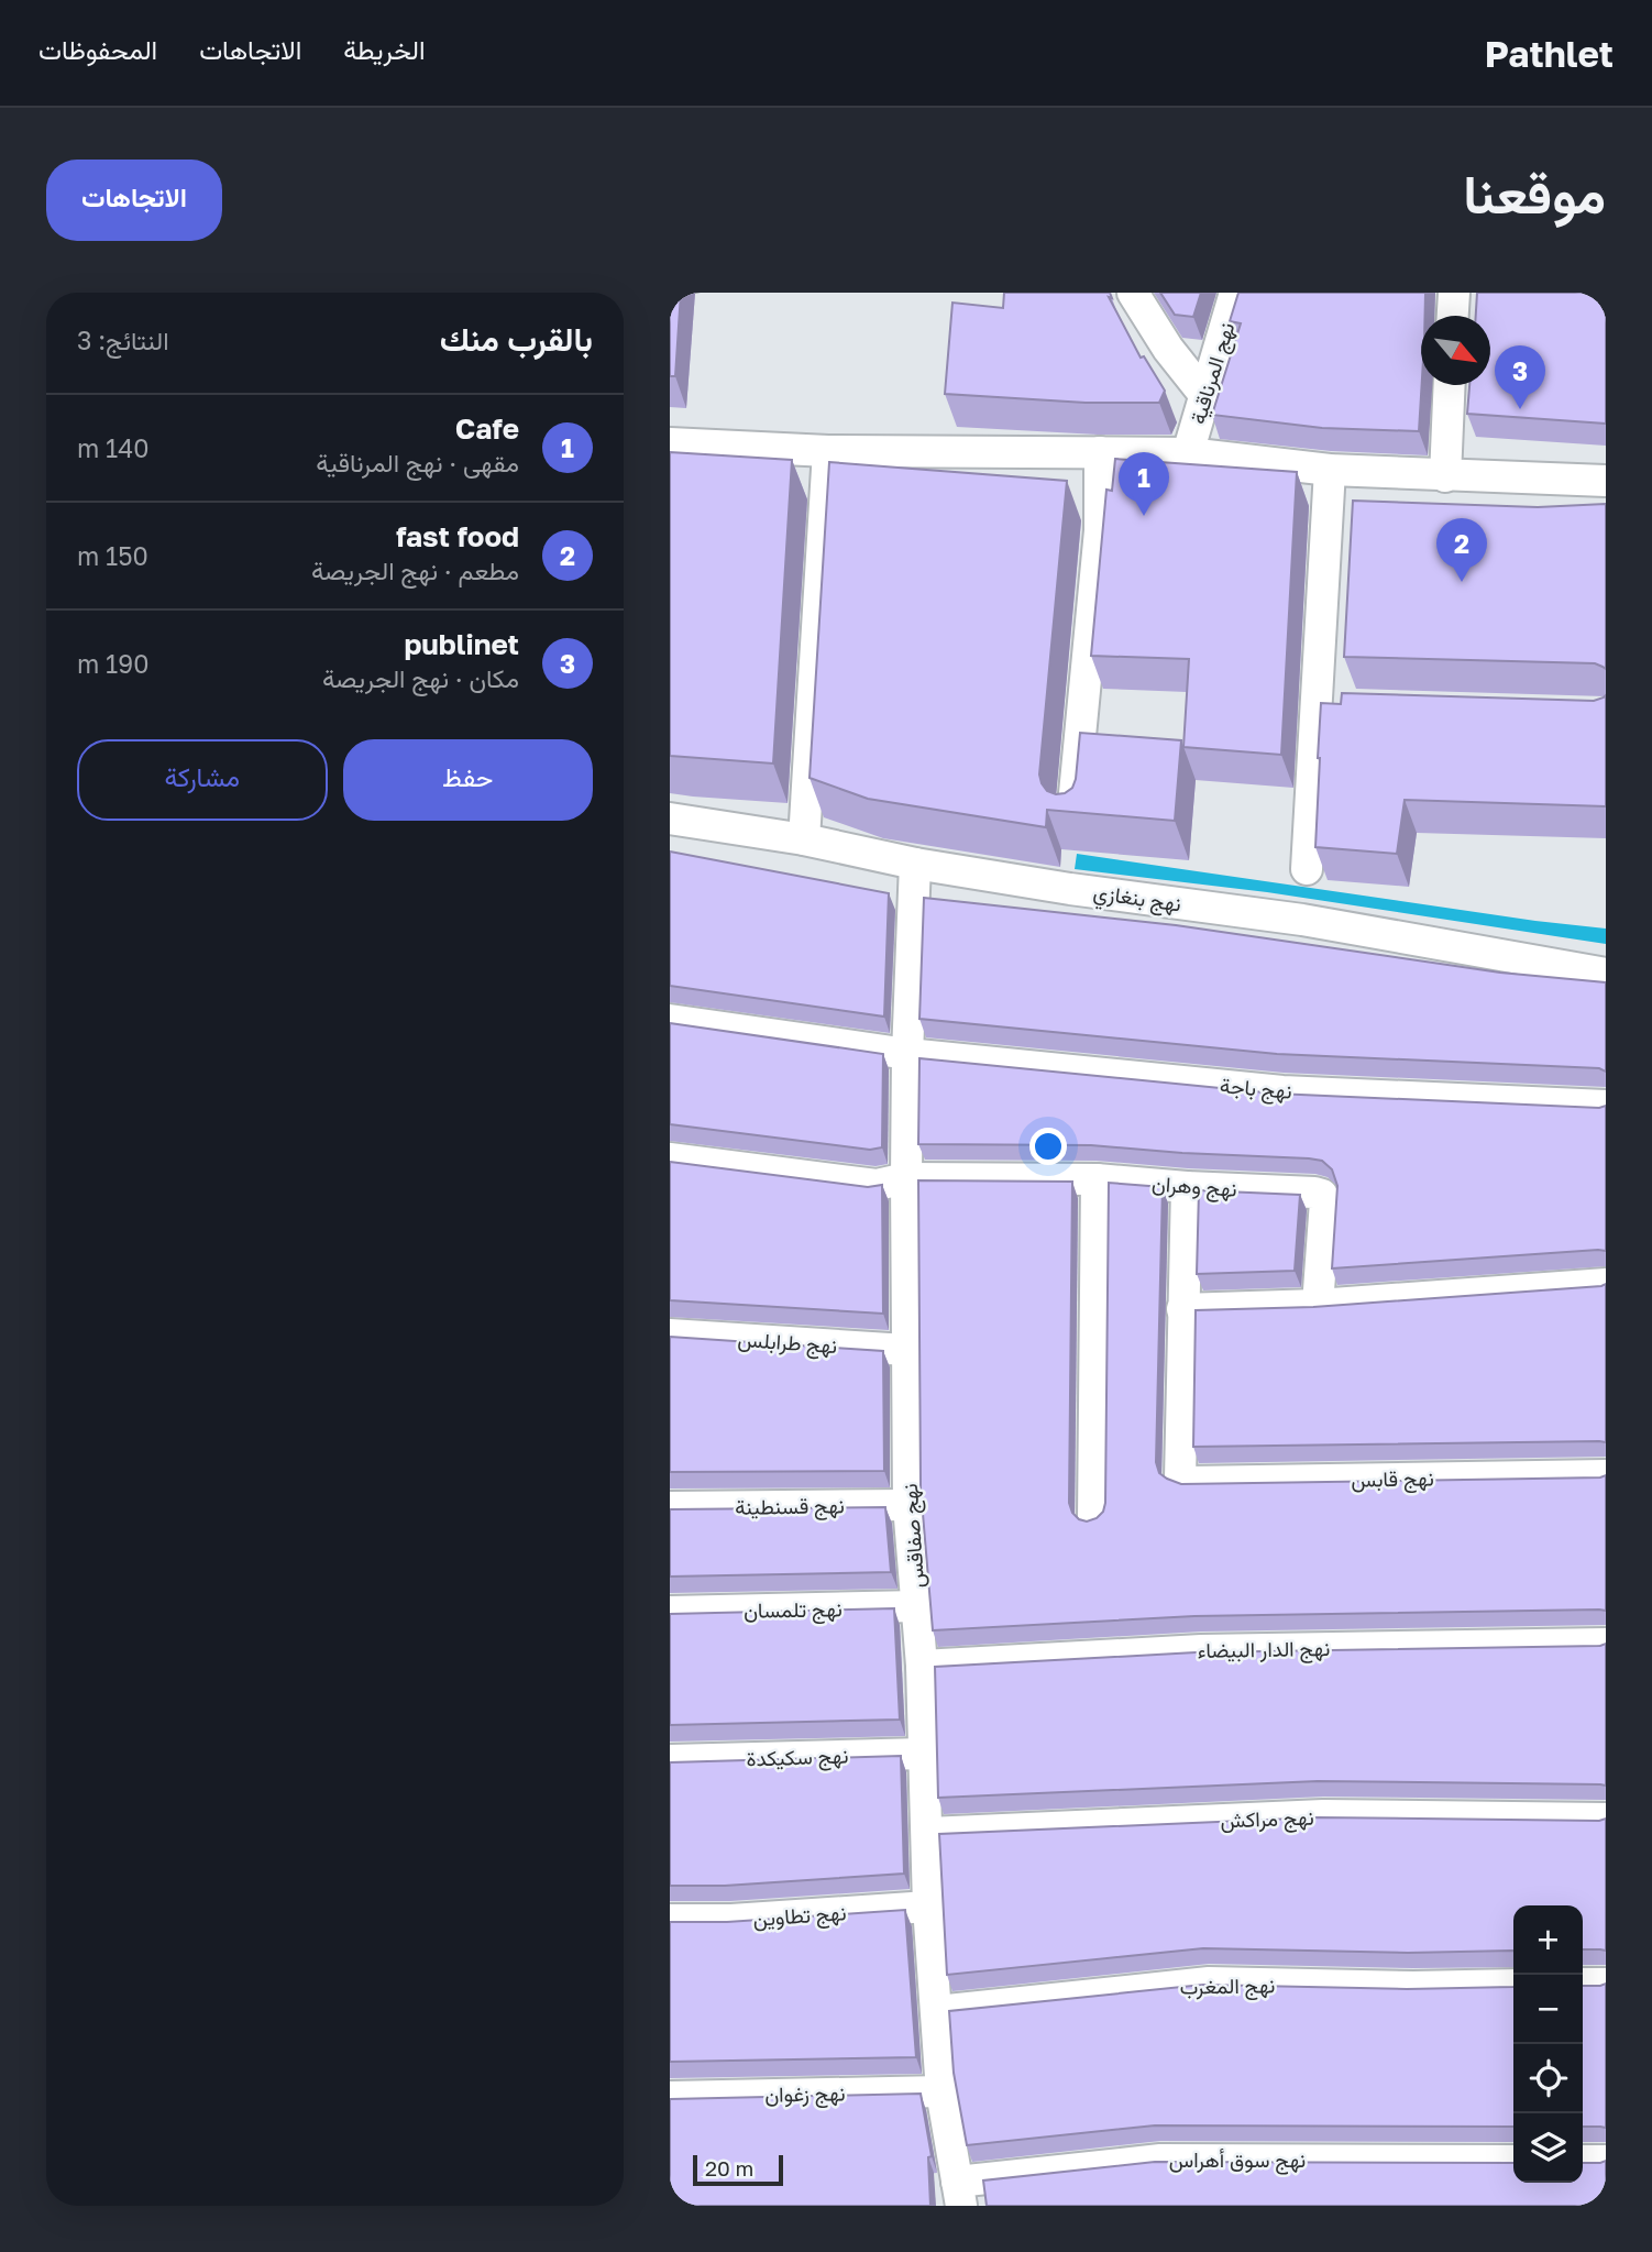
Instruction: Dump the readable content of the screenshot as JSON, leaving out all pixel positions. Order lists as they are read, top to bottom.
{
  "streets": {
    "street": [
      "نهج المرناقية",
      "نهج بنغازي",
      "نهج باجة",
      "نهج وهران",
      "نهج طرابلس",
      "نهج قابس",
      "نهج قسنطينة",
      "نهج صفاقس",
      "نهج تلمسان",
      "نهج الدار البيضاء",
      "نهج سكيكدة",
      "نهج مراكش",
      "نهج تطاوين",
      "نهج المغرب",
      "نهج زغوان",
      "نهج سوق أهراس"
    ]
  },
  "crossings": [
    ["نهج بنغازي", "نهج صفاقس"],
    ["نهج باجة", "نهج صفاقس"],
    ["نهج وهران", "نهج صفاقس"],
    ["نهج طرابلس", "نهج صفاقس"],
    ["نهج قسنطينة", "نهج صفاقس"],
    ["نهج صفاقس", "نهج تلمسان"],
    ["نهج صفاقس", "نهج الدار البيضاء"],
    ["نهج صفاقس", "نهج سكيكدة"],
    ["نهج صفاقس", "نهج مراكش"],
    ["نهج صفاقس", "نهج تطاوين"],
    ["نهج صفاقس", "نهج المغرب"],
    ["نهج صفاقس", "نهج زغوان"],
    ["نهج صفاقس", "نهج سوق أهراس"]
  ],
  "scale_bar": "20 m",
  "north": "bottom right",
  "page": {
    "header": "Pathlet",
    "nav": ["الخريطة", "الاتجاهات", "المحفوظات"],
    "title": "موقعنا",
    "buttons": [
      "الاتجاهات",
      ["حفظ", "مشاركة"]
    ],
    "heading": ["بالقرب منك", "النتائج: 3"],
    "pins": ["3", "1", "2"],
    "list": [
      {
        "mark": "1",
        "name": "Cafe",
        "note": "مقهى · نهج المرناقية",
        "value": "140 m"
      },
      {
        "mark": "2",
        "name": "fast food",
        "note": "مطعم · نهج الجريصة",
        "value": "150 m"
      },
      {
        "mark": "3",
        "name": "publinet",
        "note": "مكان · نهج الجريصة",
        "value": "190 m"
      }
    ],
    "map_buttons": ["+", "−"],
    "scale": "20 m"
  }
}
